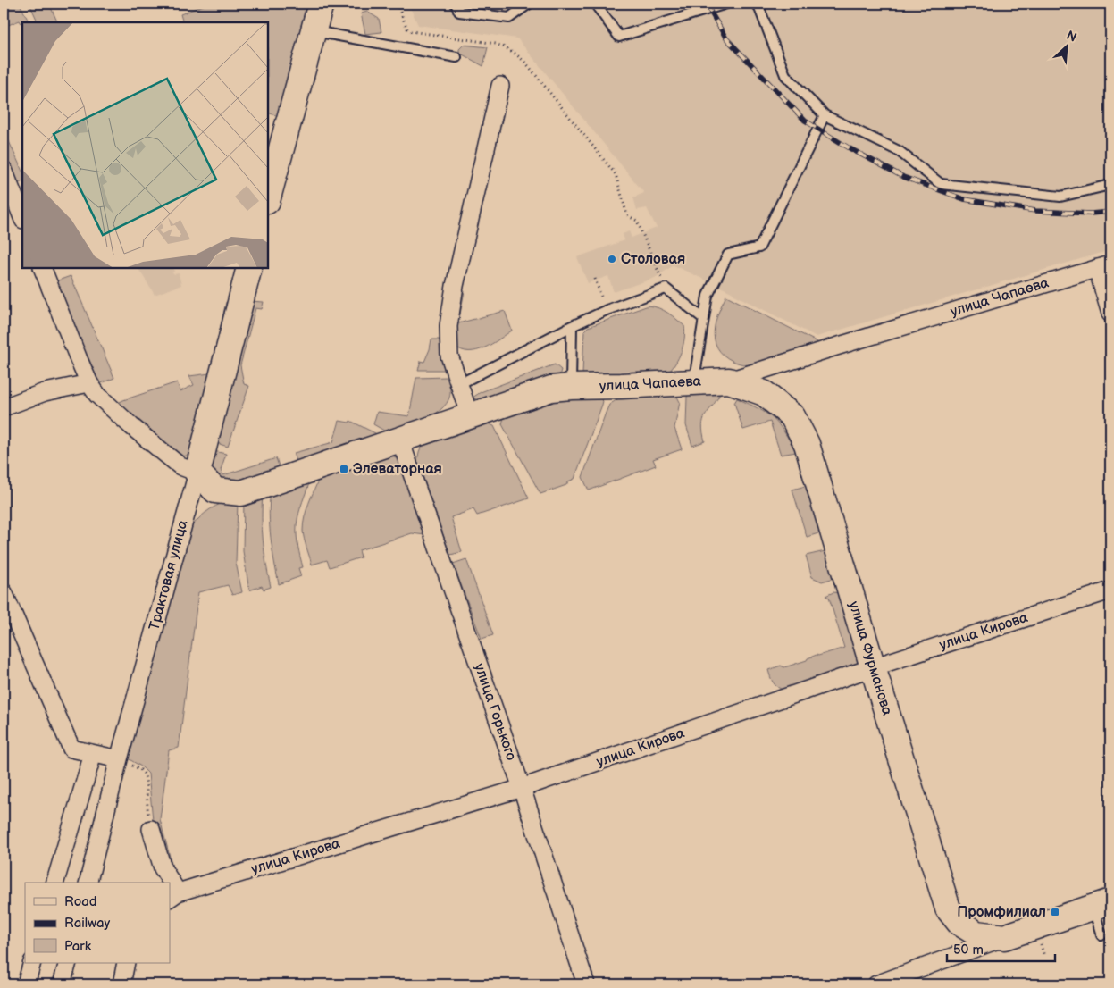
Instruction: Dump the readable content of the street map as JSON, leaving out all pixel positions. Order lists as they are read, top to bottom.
{
  "streets": {
    "street": [
      "улица Чапаева",
      "Трактовая улица",
      "улица Кирова",
      "улица Фурманова",
      "улица Горького"
    ]
  },
  "crossings": [
    ["улица Чапаева", "Трактовая улица"],
    ["улица Чапаева", "улица Фурманова"],
    ["улица Чапаева", "улица Горького"],
    ["улица Кирова", "улица Фурманова"],
    ["улица Кирова", "улица Горького"]
  ],
  "places": {
    "other": ["Столовая"],
    "transit": ["Элеваторная", "Промфилиал"]
  },
  "legend": ["Road", "Railway", "Park"],
  "scale_bar": "50 m",
  "north": "top right"
}
